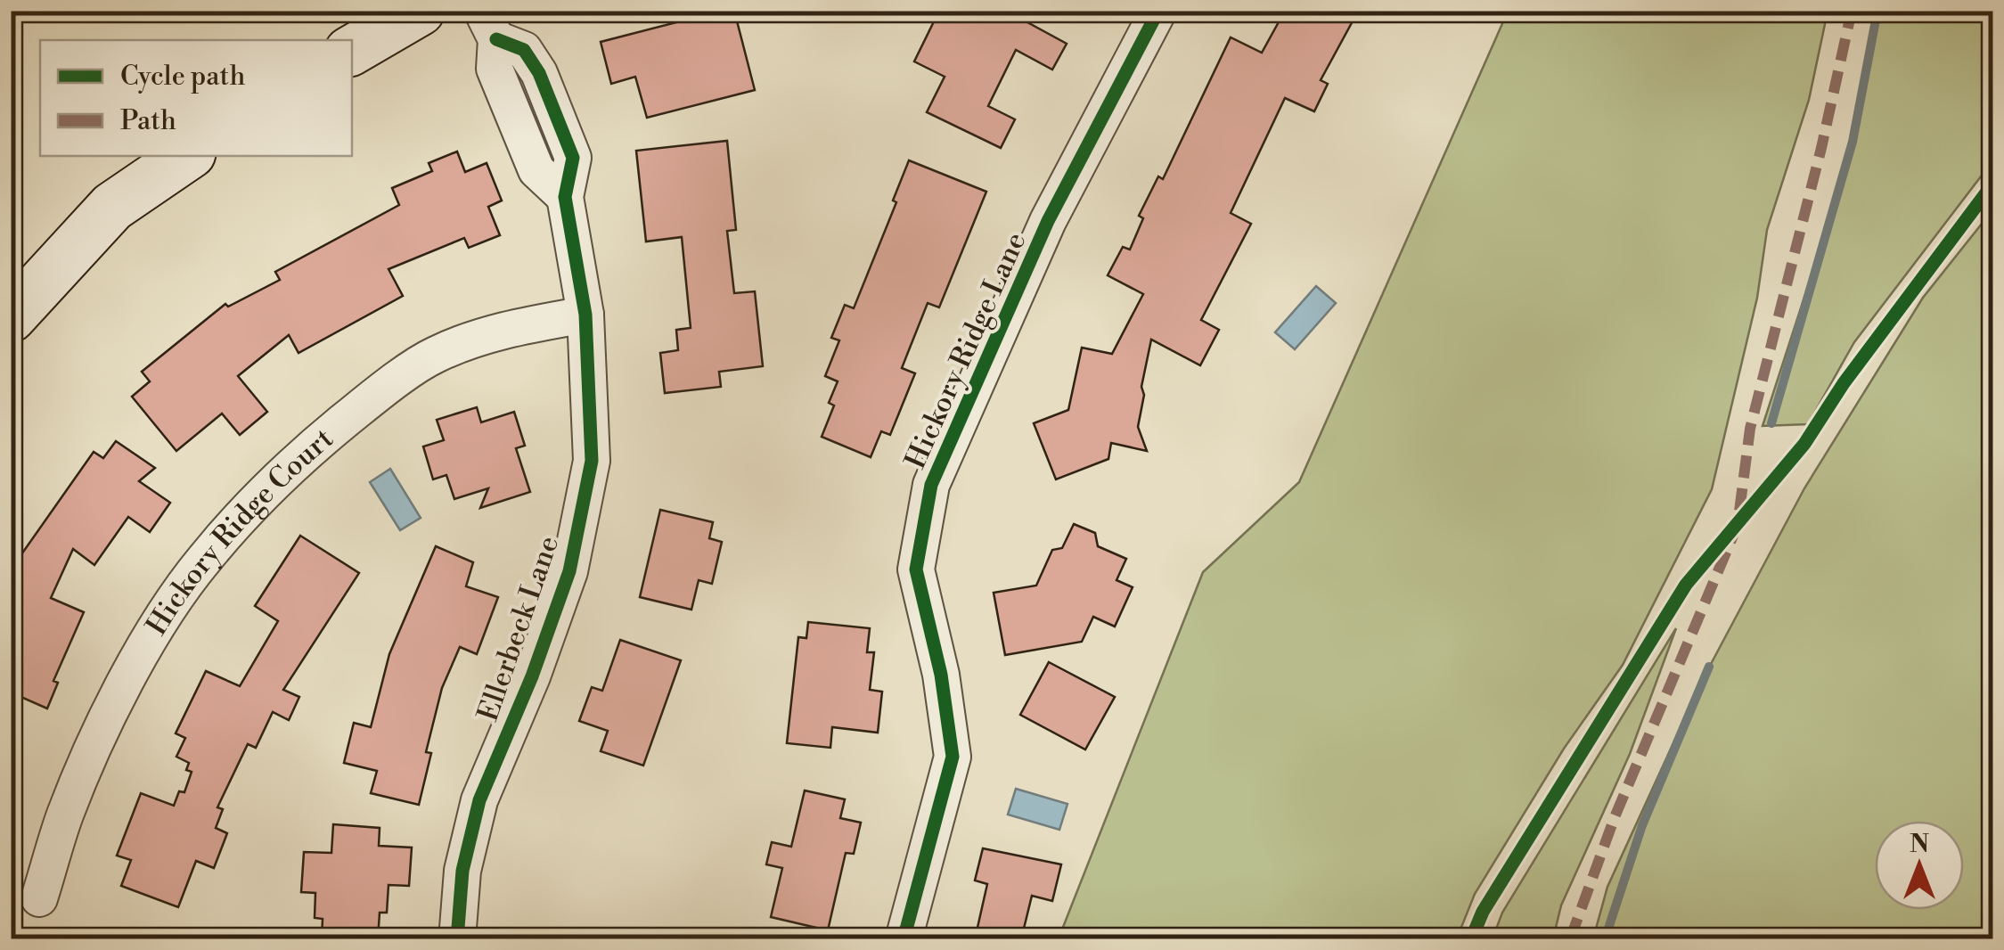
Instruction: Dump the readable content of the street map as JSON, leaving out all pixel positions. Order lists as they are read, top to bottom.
{
  "streets": {
    "street": ["Hickory Ridge Lane", "Hickory Ridge Court", "Ellerbeck Lane"]
  },
  "crossings": [
    ["Hickory Ridge Court", "Ellerbeck Lane"]
  ],
  "legend": ["Cycle path", "Path"],
  "north": "top"
}
